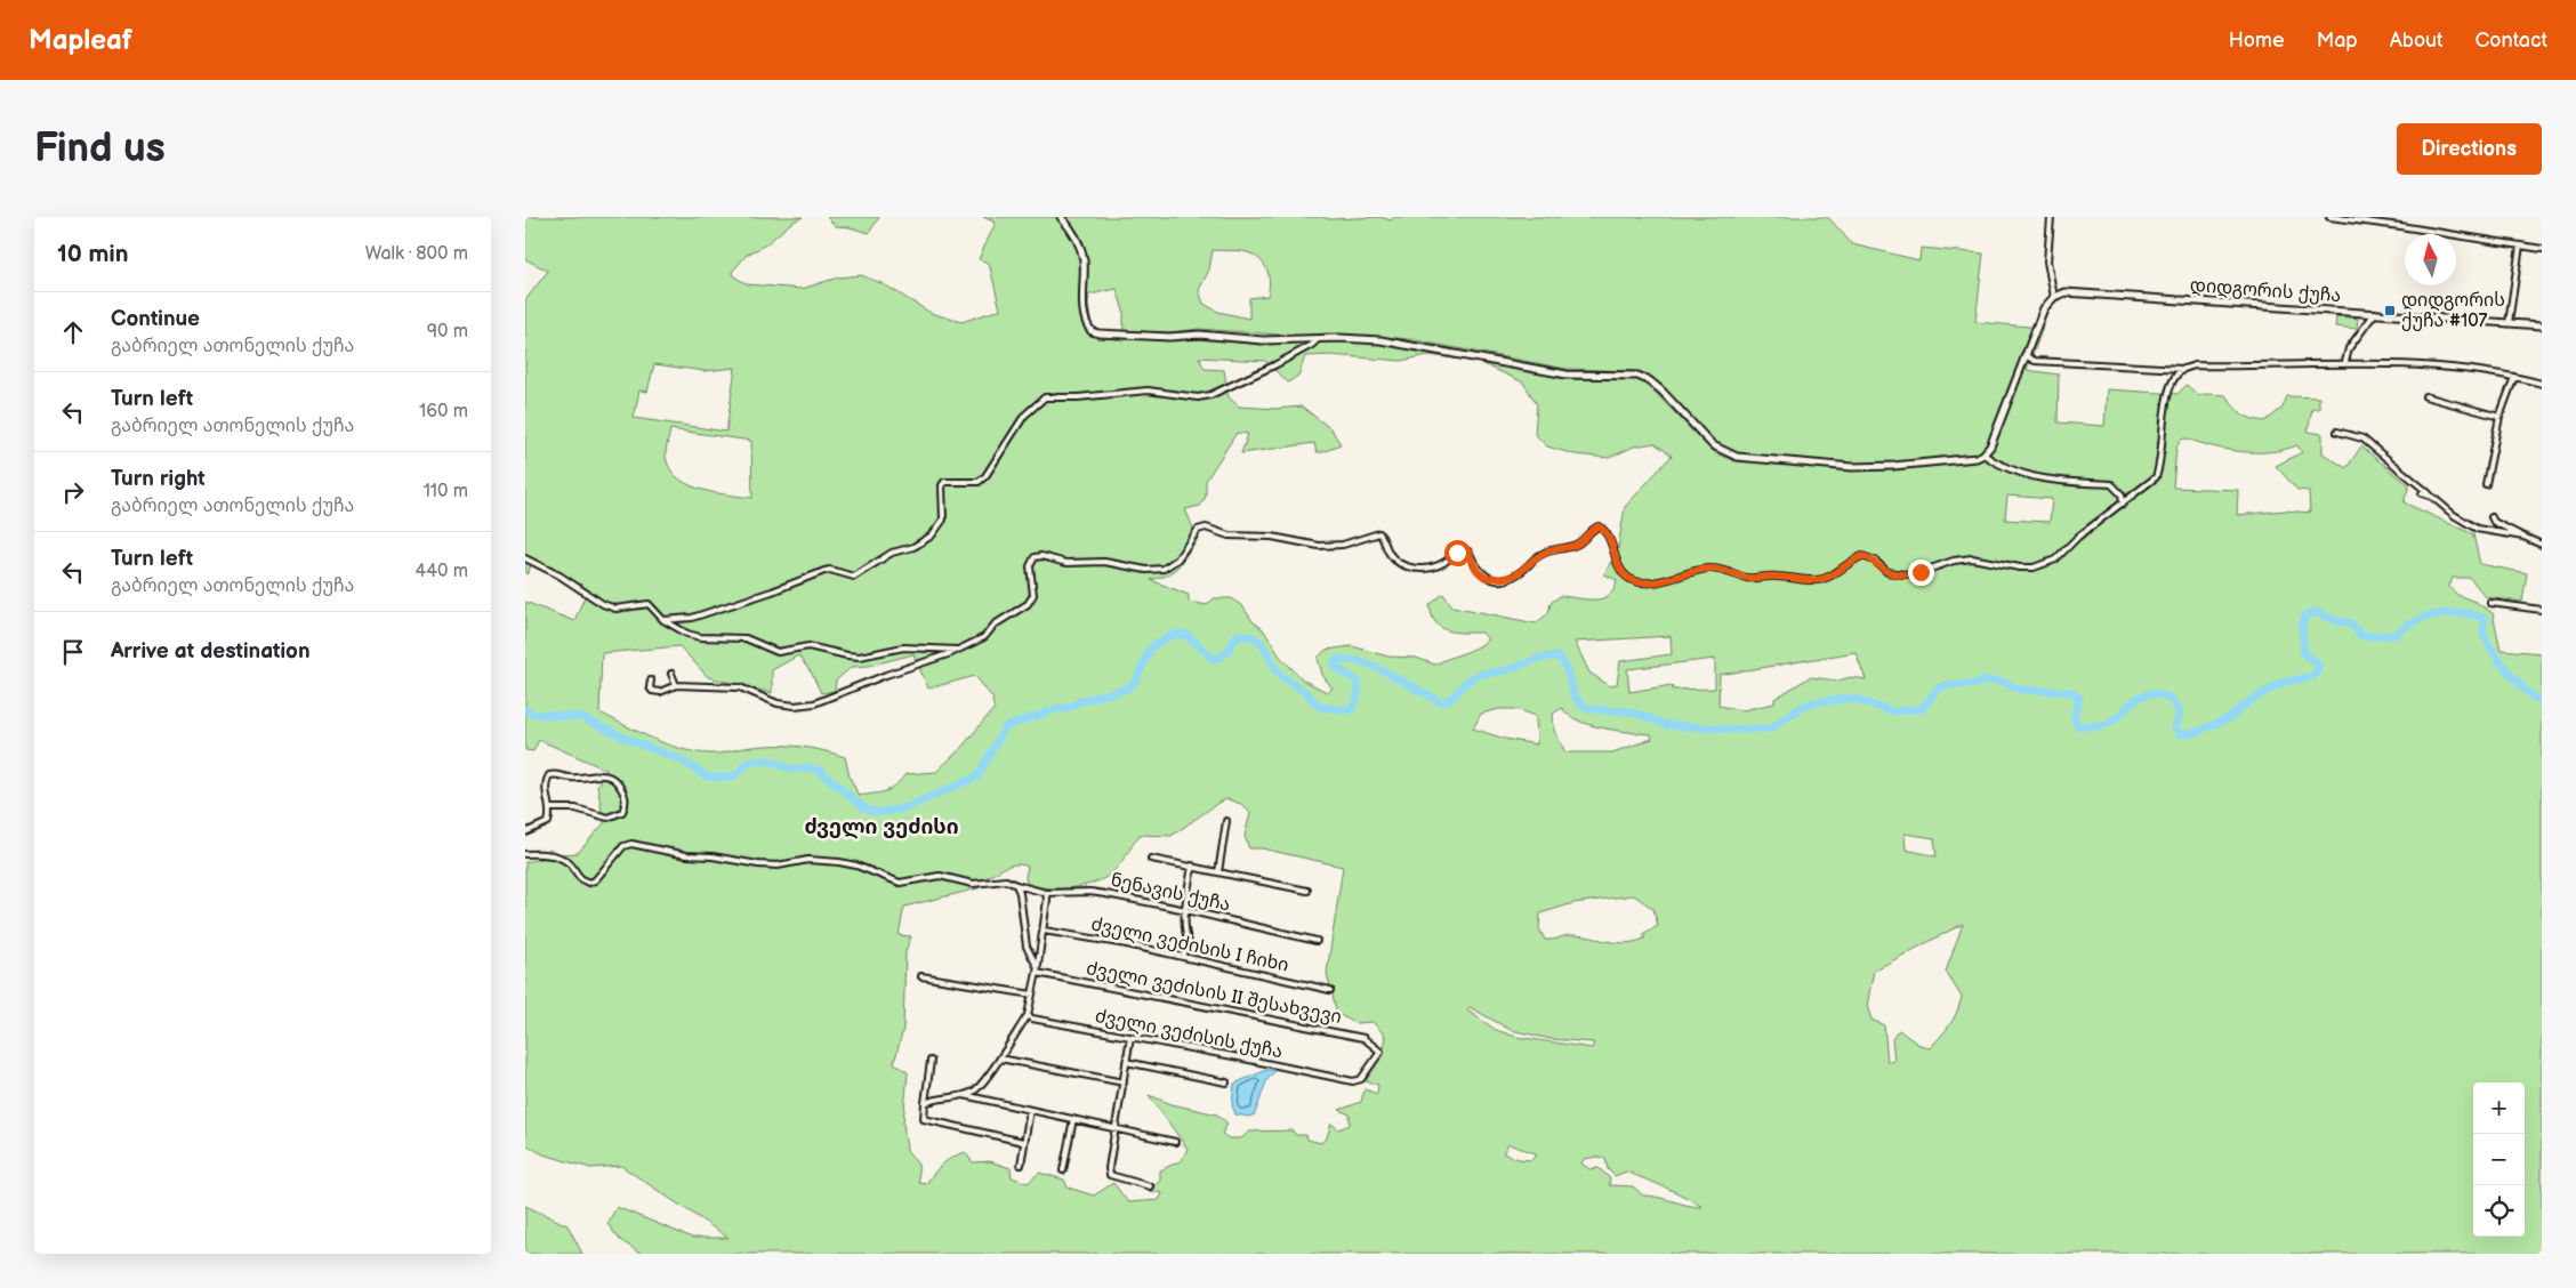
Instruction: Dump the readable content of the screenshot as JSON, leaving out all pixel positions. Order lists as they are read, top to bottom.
{
  "streets": {
    "street": [
      "დიდგორის ქუჩა",
      "ნენავის ქუჩა",
      "ძველი ვეძისის I ჩიხი",
      "ძველი ვეძისის II შესახვევი",
      "ძველი ვეძისის ქუჩა"
    ]
  },
  "crossings": [
    ["ძველი ვეძისის II შესახვევი", "ძველი ვეძისის ქუჩა"]
  ],
  "districts": ["ძველი ვეძისი"],
  "places": {
    "transit": ["დიდგორის ქუჩა #107"]
  },
  "north": "top",
  "page": {
    "header": "Mapleaf",
    "nav": [
      "Home",
      "Map",
      "About",
      "Contact"
    ],
    "buttons": "Directions",
    "title": "Find us",
    "heading": ["10 min", "Walk · 800 m"],
    "list": [
      ["Continue", "გაბრიელ ათონელის ქუჩა", "90 m"],
      ["Turn left", "გაბრიელ ათონელის ქუჩა", "160 m"],
      ["Turn right", "გაბრიელ ათონელის ქუჩა", "110 m"],
      ["Turn left", "გაბრიელ ათონელის ქუჩა", "440 m"],
      "Arrive at destination"
    ],
    "map_buttons": ["+", "−"]
  }
}
